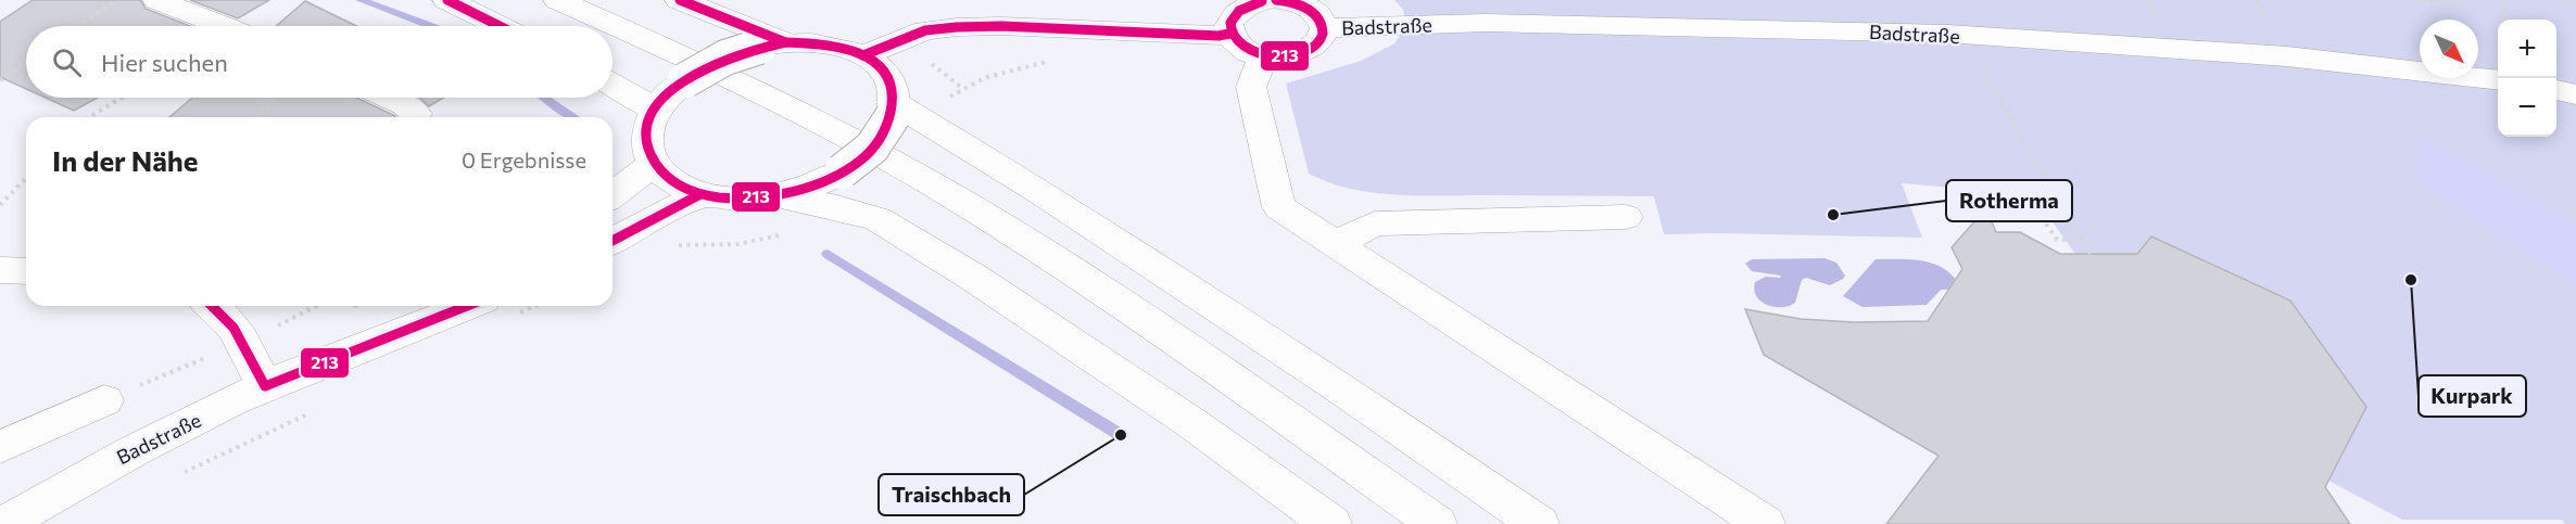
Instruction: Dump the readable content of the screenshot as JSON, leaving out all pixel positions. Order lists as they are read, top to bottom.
{
  "streets": {
    "street": ["Badstraße"]
  },
  "places": ["Rotherma", "Kurpark", "Traischbach"],
  "lines": ["transit line 213"],
  "north": "bottom right",
  "page": {
    "map_buttons": ["+", "−"],
    "search": "Hier suchen",
    "heading": ["In der Nähe", "0 Ergebnisse"]
  }
}
